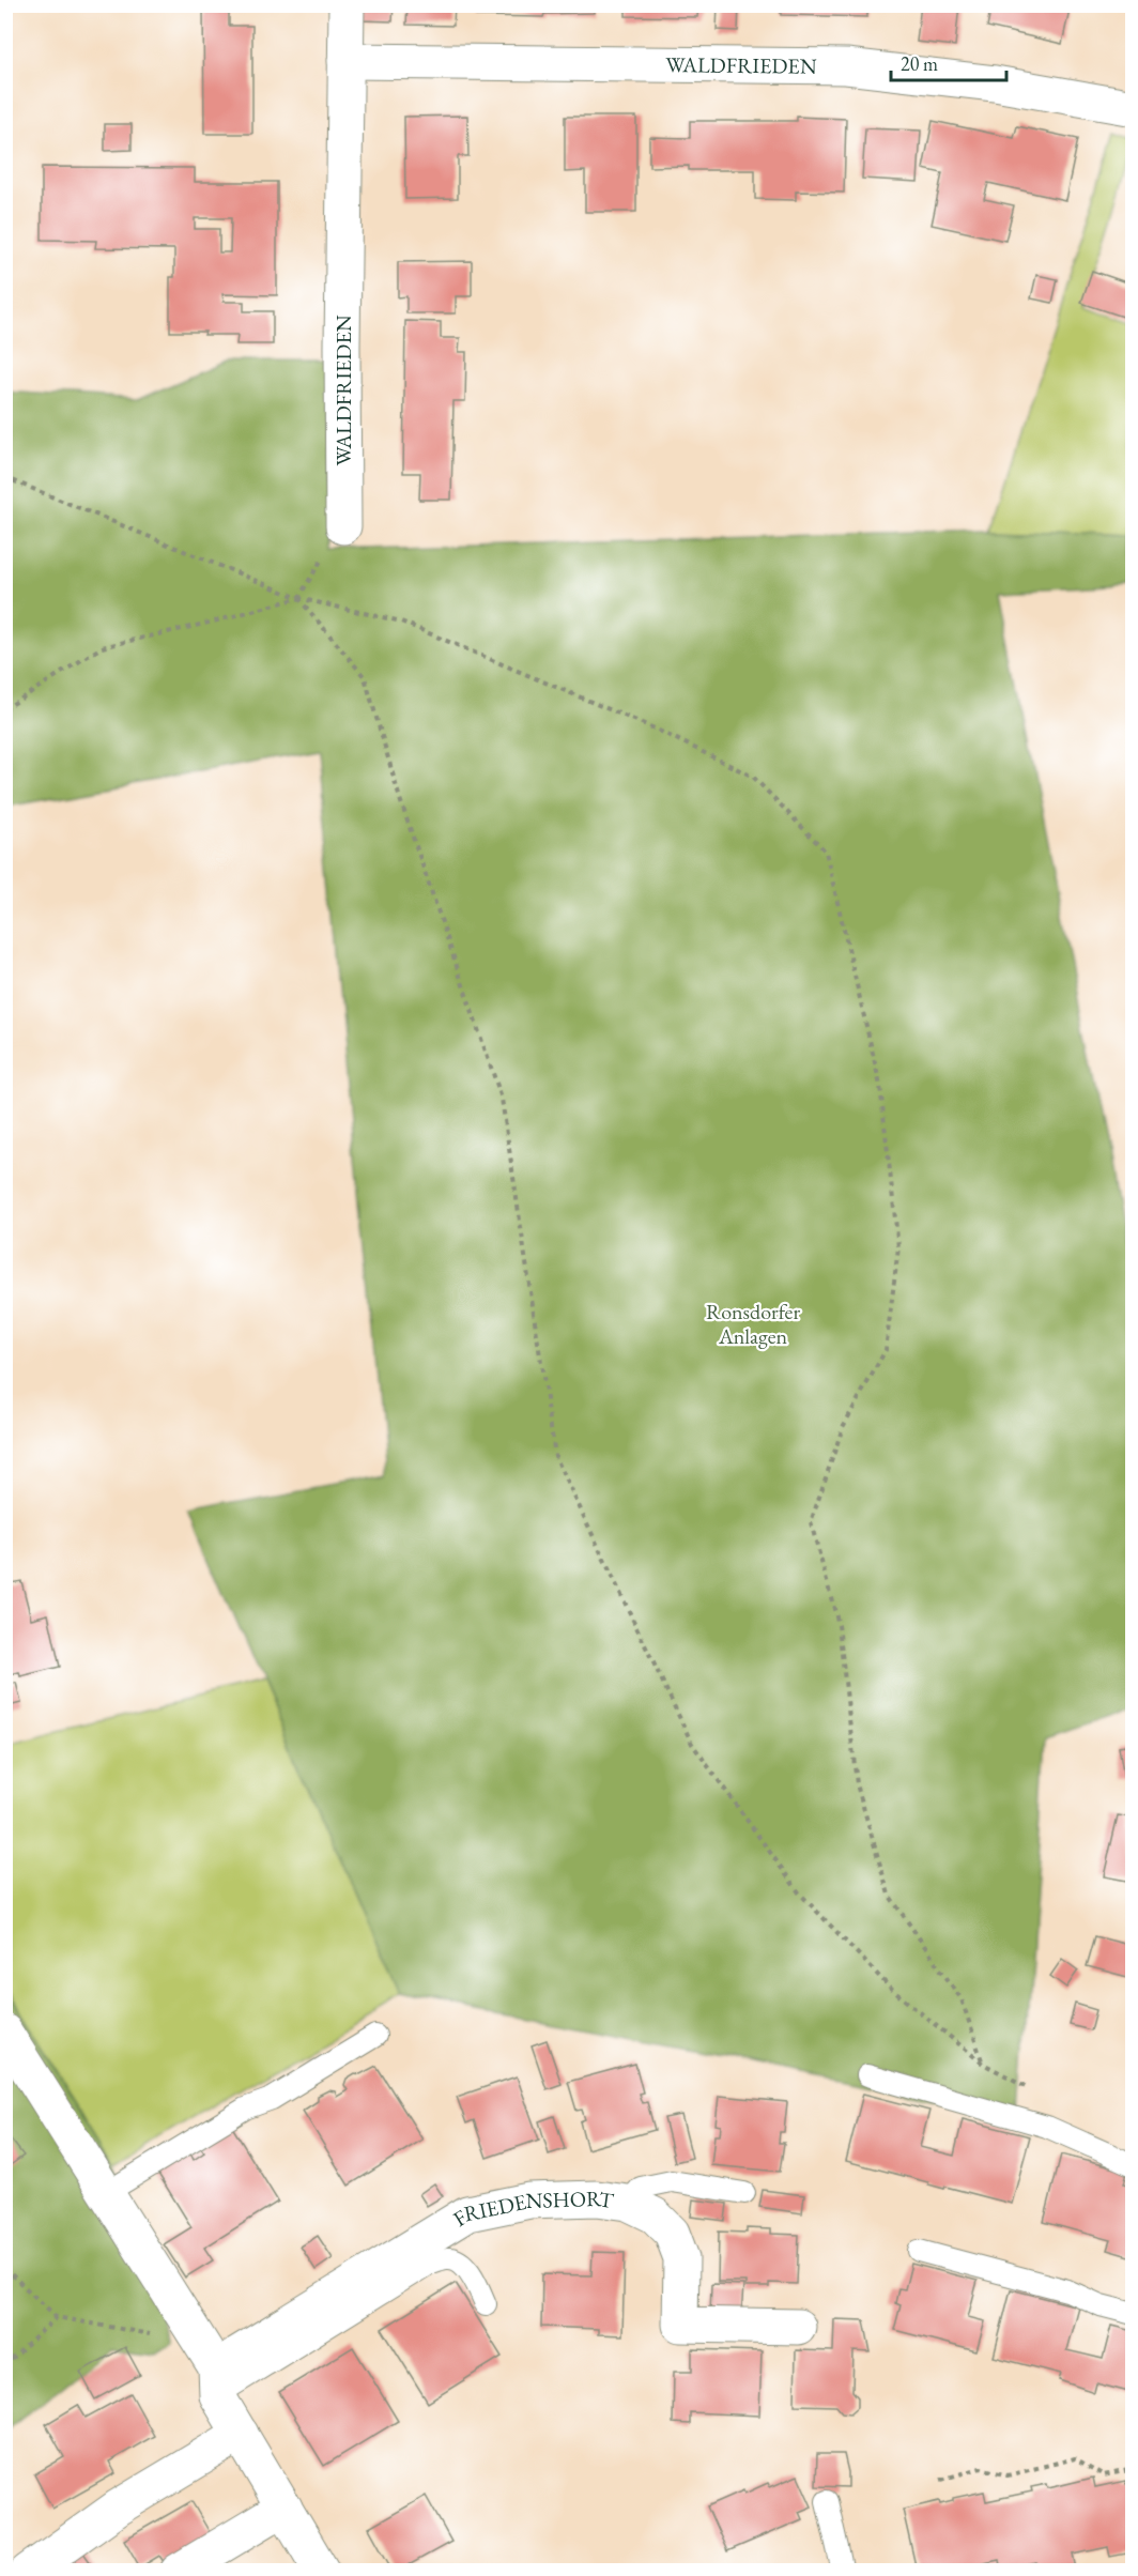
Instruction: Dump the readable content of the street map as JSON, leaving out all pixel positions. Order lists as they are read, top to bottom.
{
  "streets": {
    "street": ["WALDFRIEDEN", "FRIEDENSHORT"]
  },
  "parks": ["Ronsdorfer Anlagen"],
  "scale_bar": "20 m"
}
